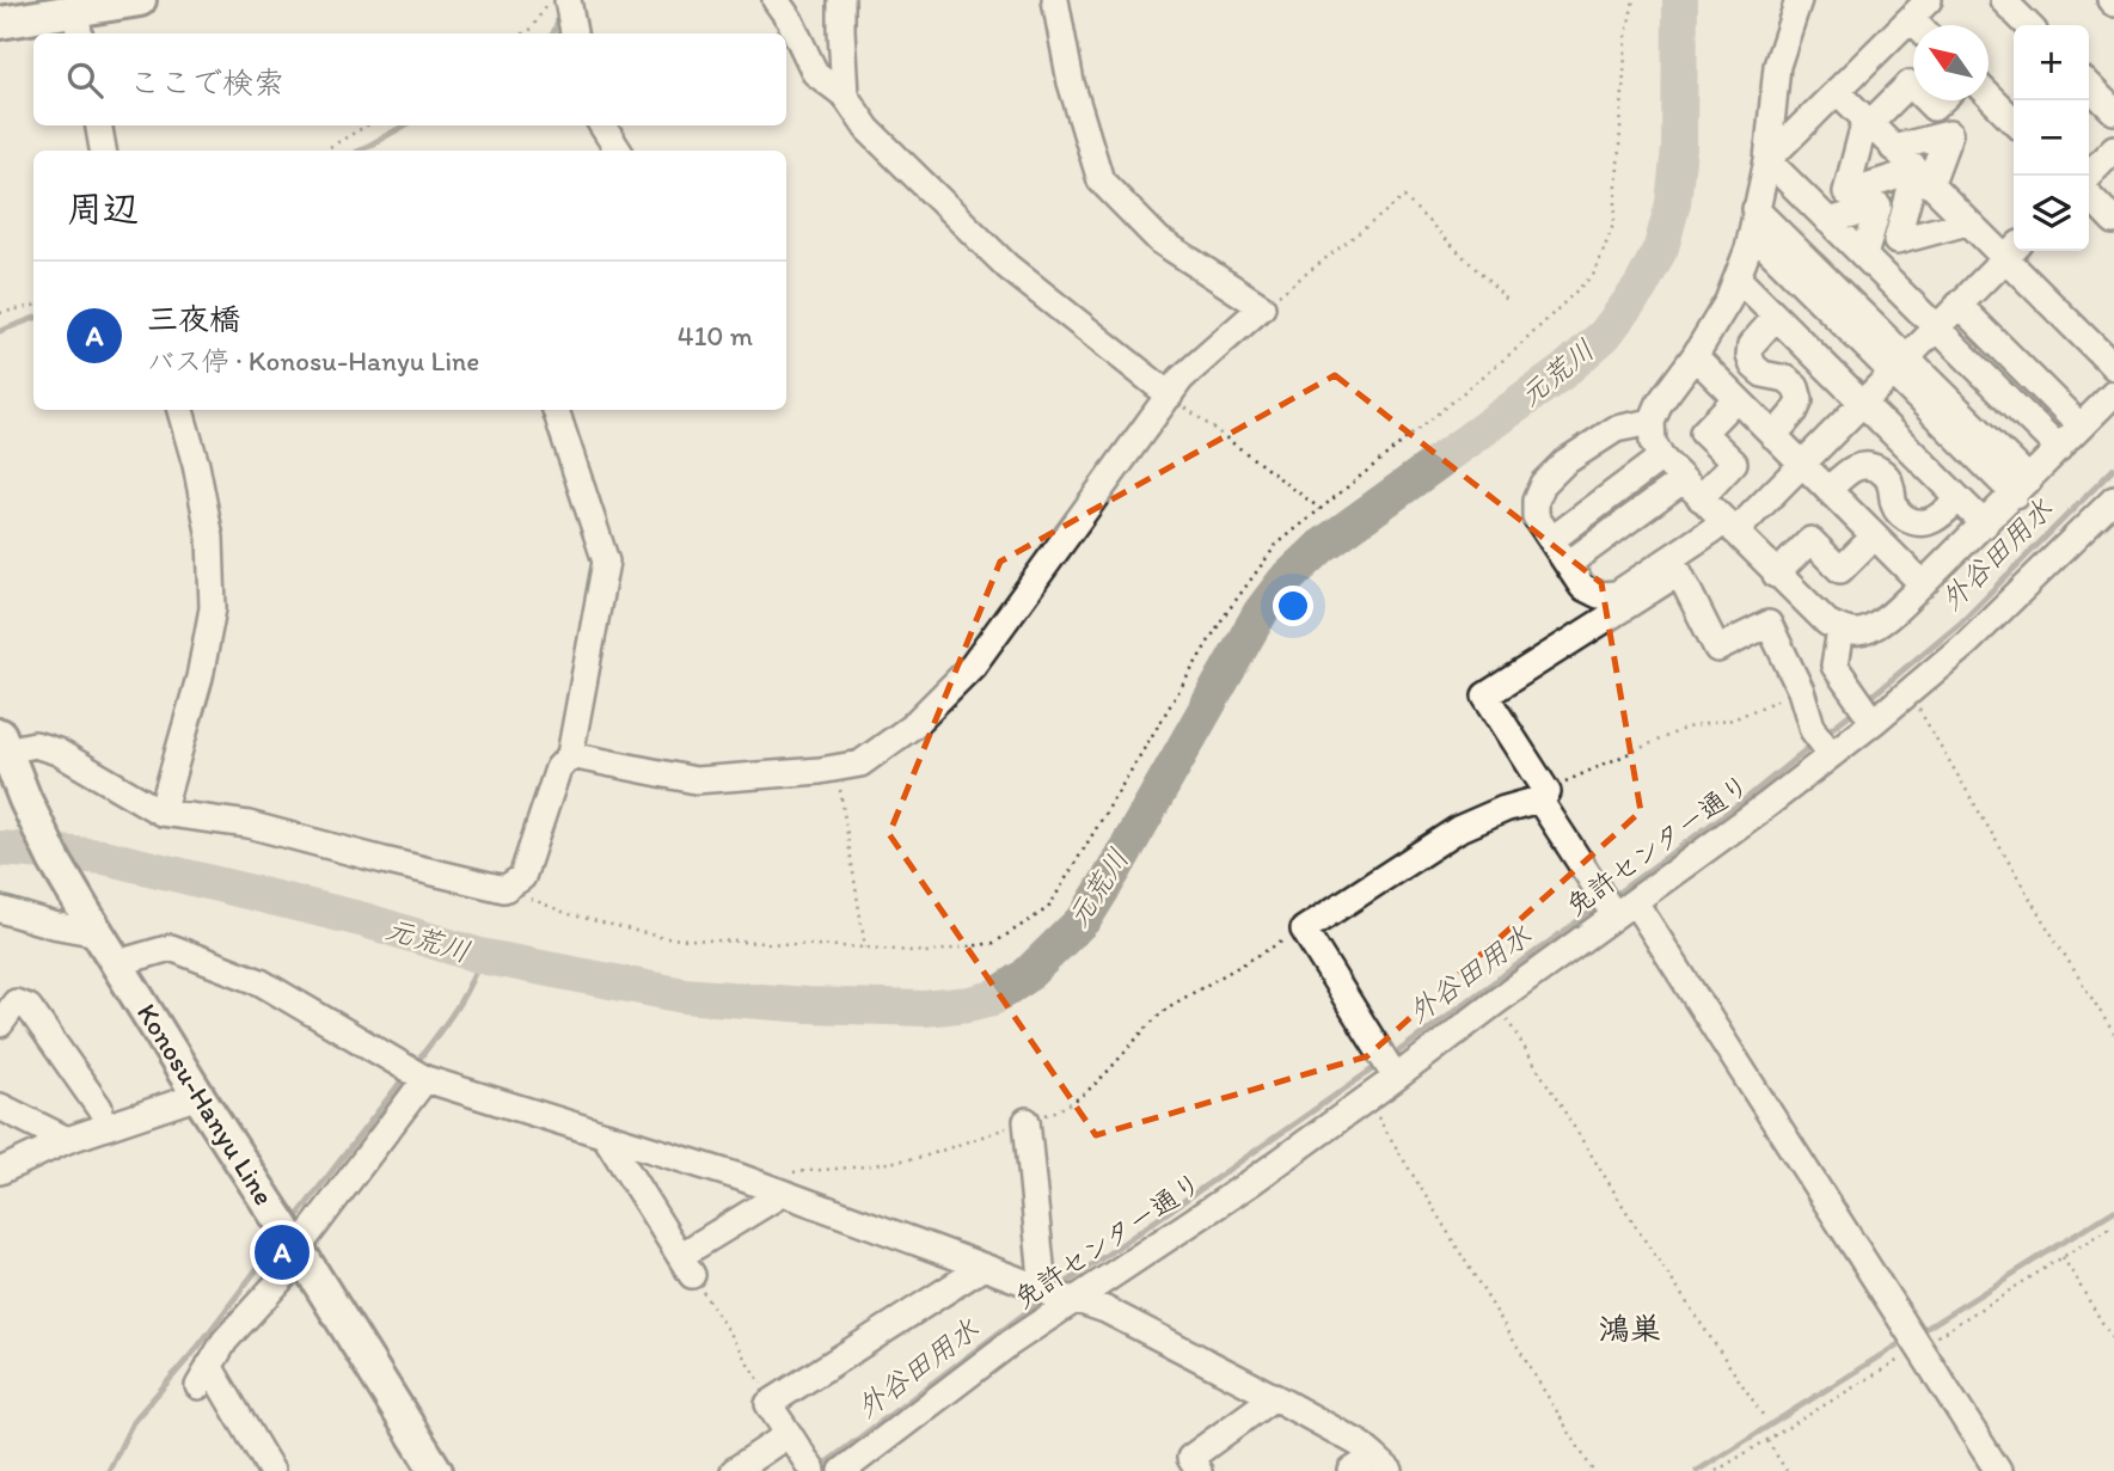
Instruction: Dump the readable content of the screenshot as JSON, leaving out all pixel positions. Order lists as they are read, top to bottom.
{
  "streets": {
    "main road": ["Konosu-Hanyu Line"],
    "street": ["免許センター通り"]
  },
  "districts": ["鴻巣"],
  "water": ["元荒川", "外谷田用水"],
  "north": "top left",
  "page": {
    "map_buttons": ["+", "−"],
    "search": "ここで検索",
    "heading": "周辺",
    "list": [
      {
        "mark": "A",
        "name": "三夜橋",
        "note": "バス停 · Konosu-Hanyu Line",
        "value": "410 m"
      }
    ],
    "pins": "A"
  }
}
